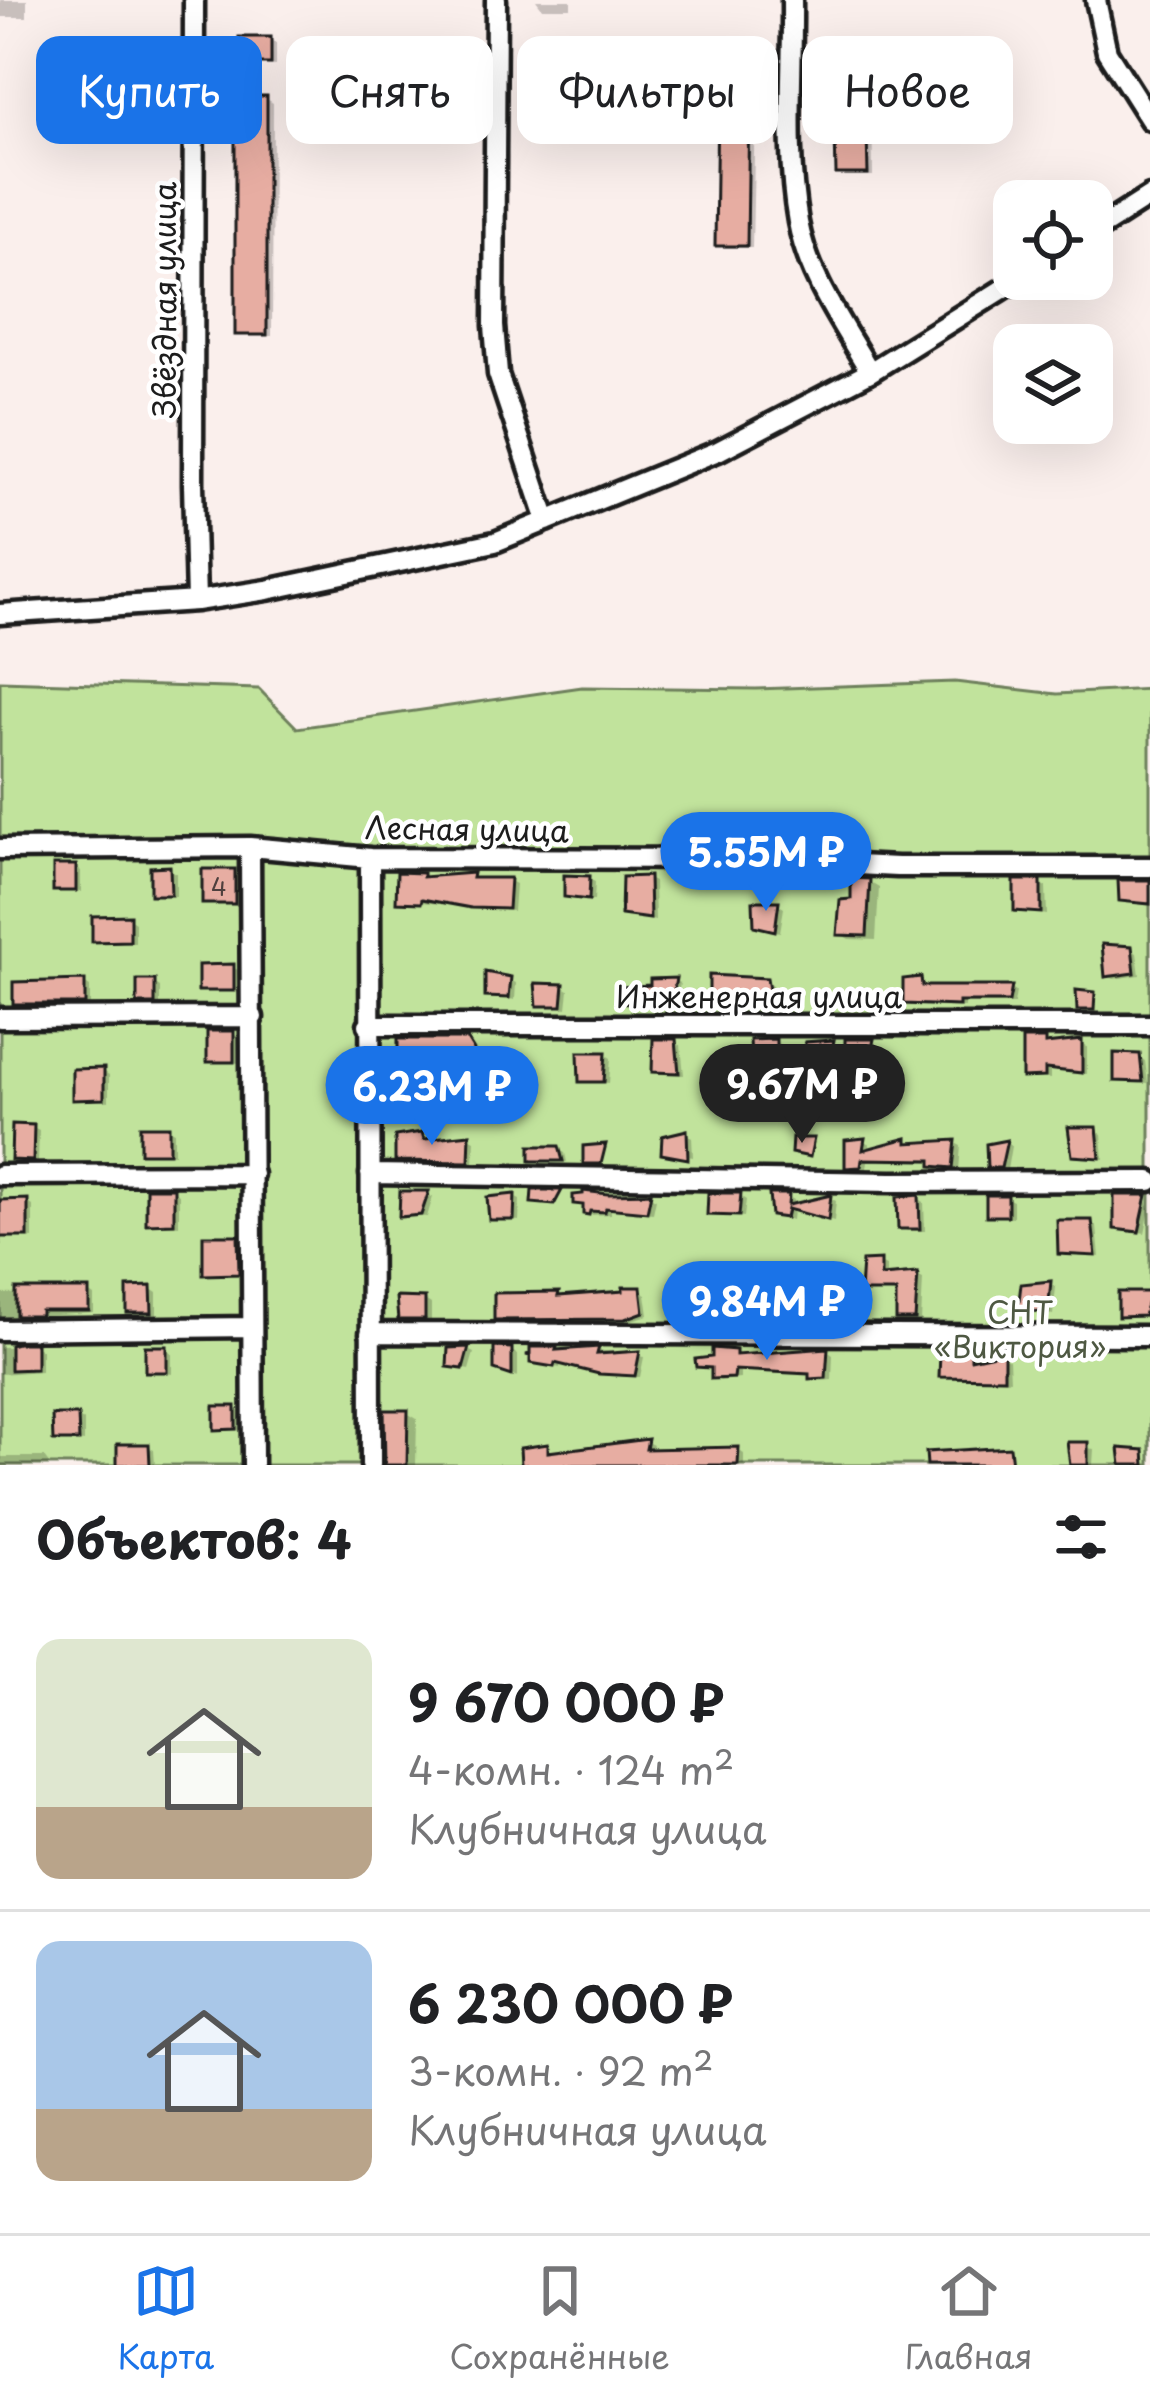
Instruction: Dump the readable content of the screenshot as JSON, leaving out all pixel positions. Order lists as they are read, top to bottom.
{
  "streets": {
    "street": ["Звёздная улица", "Лесная улица", "Инженерная улица"]
  },
  "parks": ["СНТ «Виктория»"],
  "house_numbers": ["4"],
  "page": {
    "chip": [
      "Купить",
      "Снять",
      "Фильтры",
      "Новое"
    ],
    "price": [
      "5.55M ₽",
      "9.67M ₽",
      "6.23M ₽",
      "9.84M ₽"
    ],
    "heading": "Объектов: 4",
    "list": [
      {
        "name": "9 670 000 ₽",
        "note": "4-комн. · 124 m² · Клубничная улица"
      },
      {
        "name": "6 230 000 ₽",
        "note": "3-комн. · 92 m² · Клубничная улица"
      }
    ],
    "tabs": ["Карта", "Сохранённые", "Главная"]
  }
}
